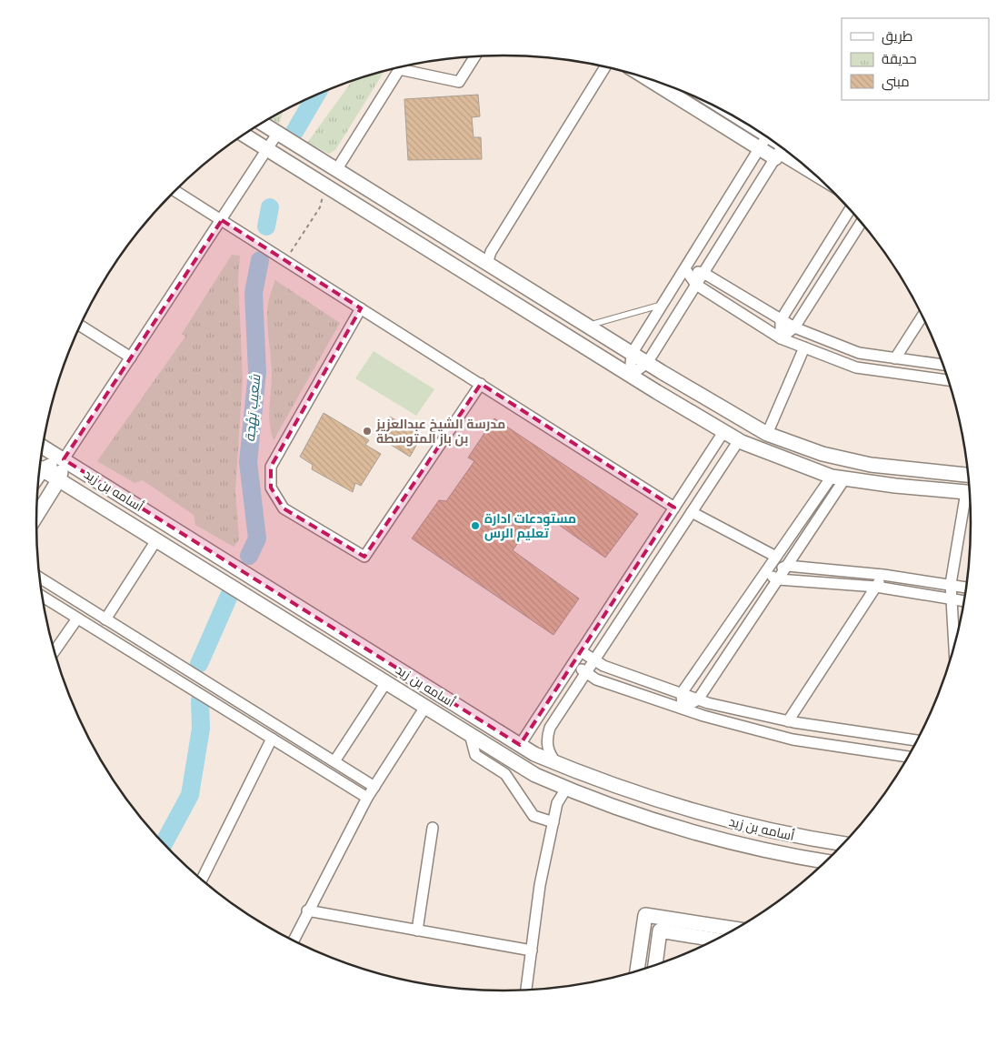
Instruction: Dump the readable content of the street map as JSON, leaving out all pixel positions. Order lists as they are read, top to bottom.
{
  "streets": {
    "street": ["أسامه بن زيد"]
  },
  "water": ["شعيب بَهْجة"],
  "places": ["مدرسة الشيخ عبدالعزيز بن باز المتوسطة", "مستودعات ادارة تعليم الرس"],
  "legend": ["طريق", "حديقة", "مبنى"]
}
